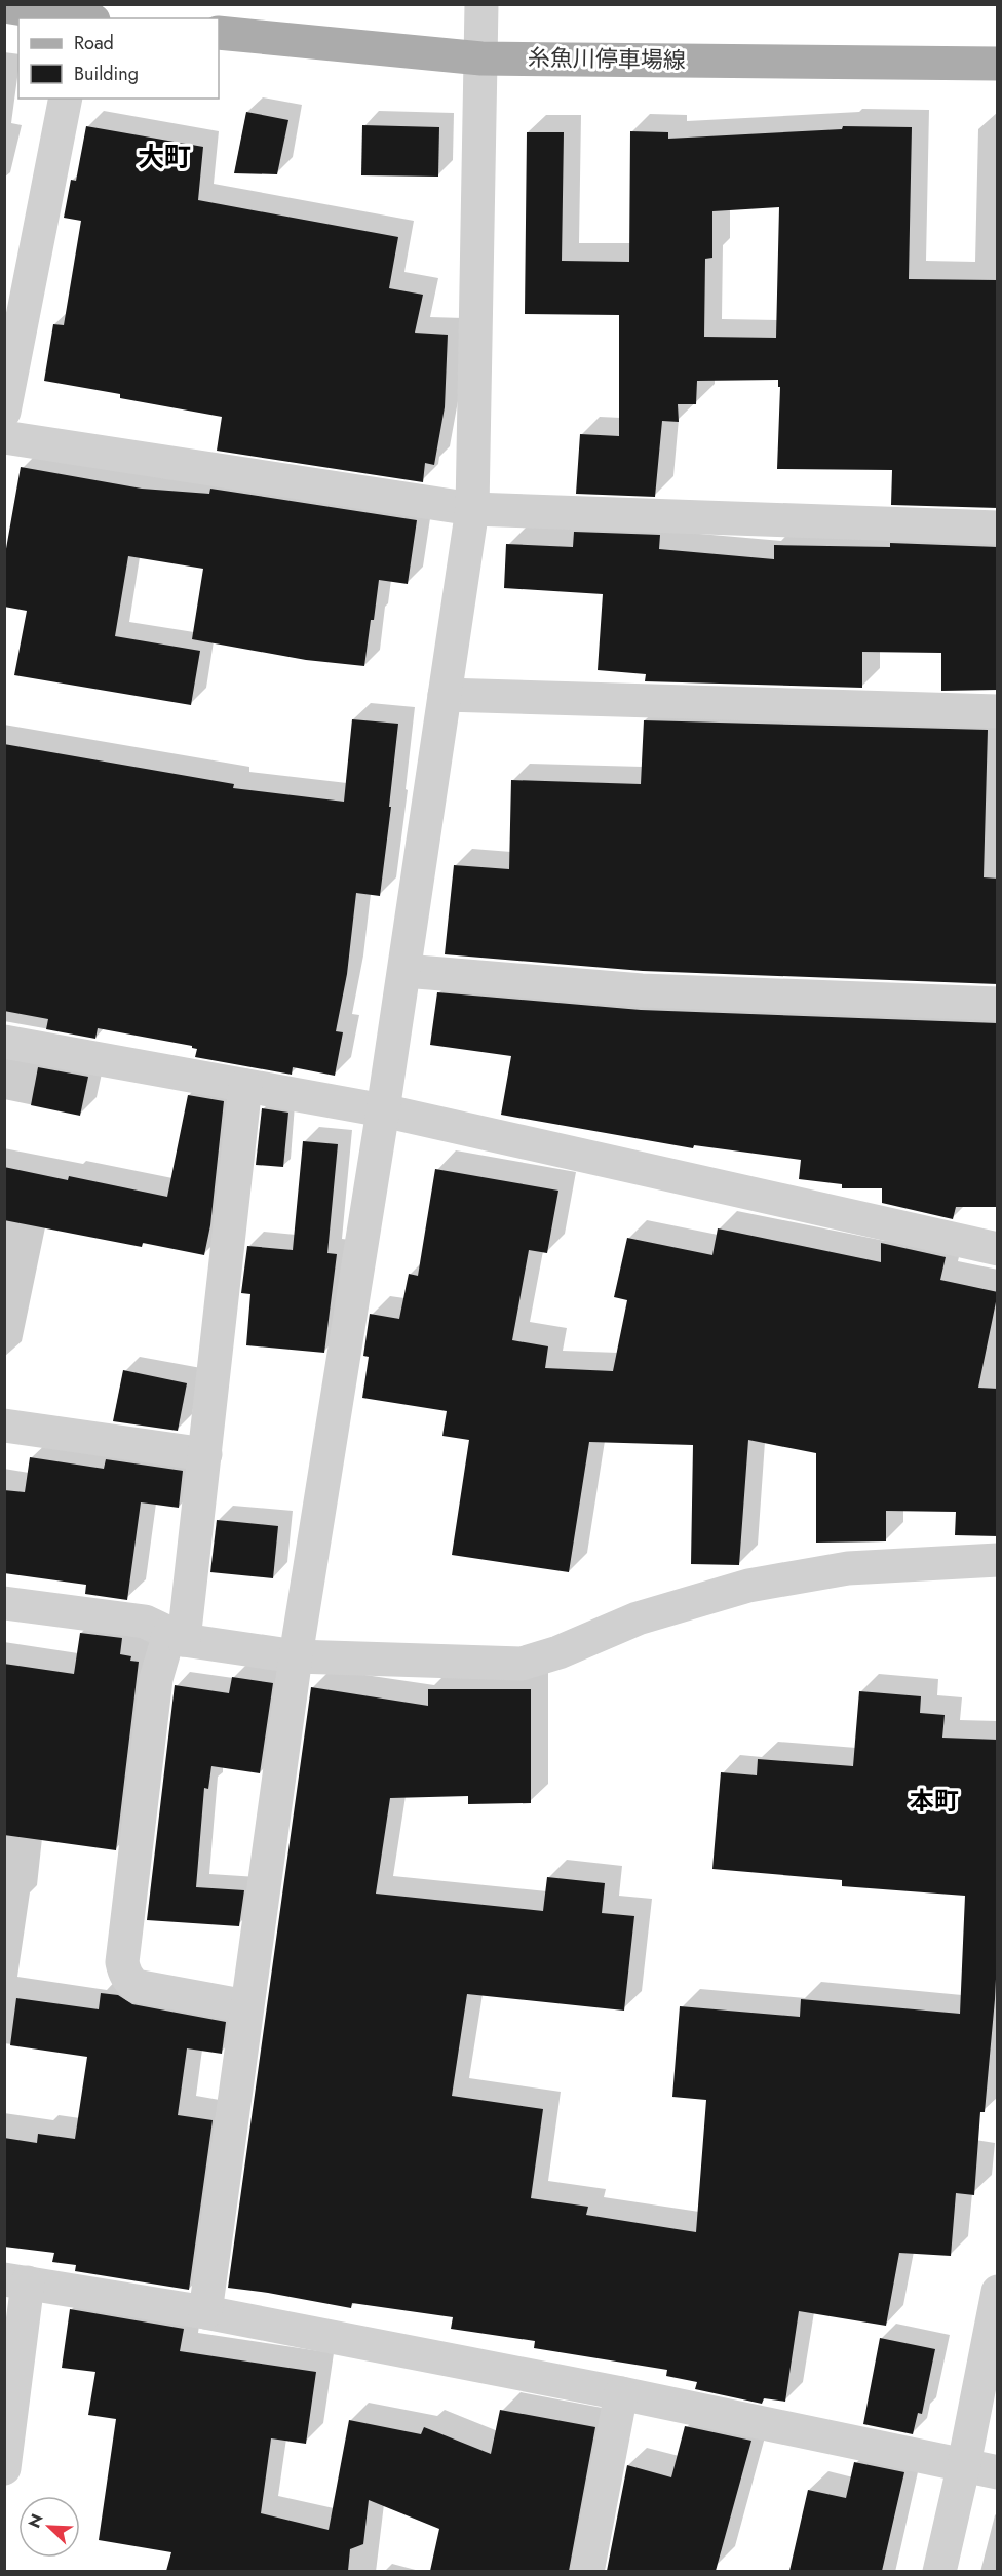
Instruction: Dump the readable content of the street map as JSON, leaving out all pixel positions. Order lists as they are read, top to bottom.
{
  "streets": {
    "main road": ["糸魚川停車場線"]
  },
  "districts": ["大町", "本町"],
  "legend": ["Road", "Building"],
  "north": "top left"
}
